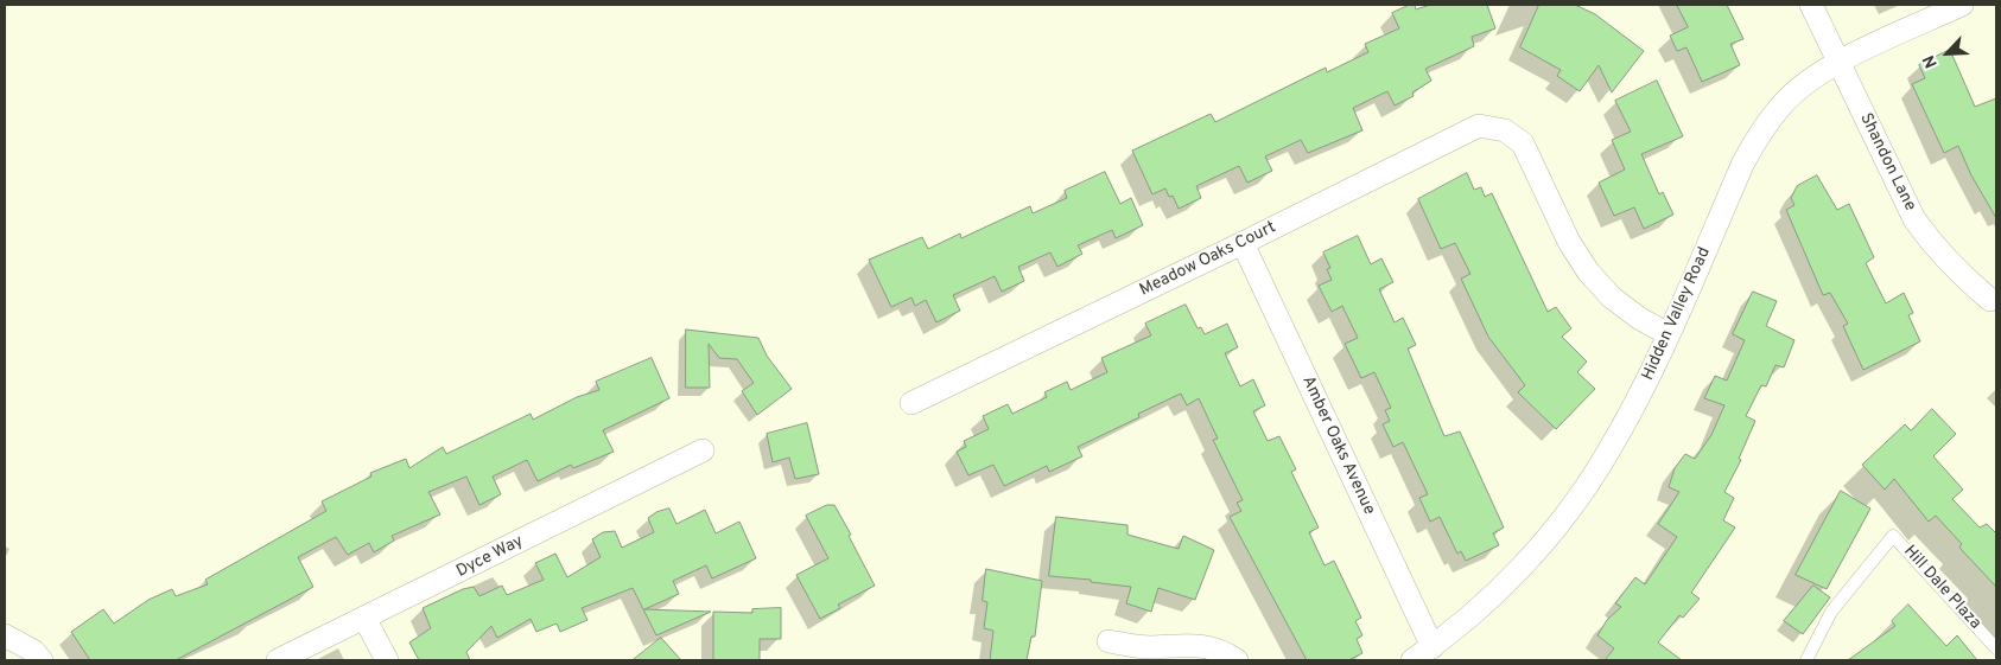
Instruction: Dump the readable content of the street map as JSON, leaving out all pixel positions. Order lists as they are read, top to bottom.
{
  "streets": {
    "street": [
      "Shandon Lane",
      "Meadow Oaks Court",
      "Hidden Valley Road",
      "Amber Oaks Avenue",
      "Dyce Way"
    ],
    "lane": ["Hill Dale Plaza"]
  },
  "crossings": [
    ["Shandon Lane", "Hidden Valley Road"],
    ["Meadow Oaks Court", "Hidden Valley Road"],
    ["Meadow Oaks Court", "Amber Oaks Avenue"],
    ["Hidden Valley Road", "Amber Oaks Avenue"]
  ],
  "north": "bottom left"
}
